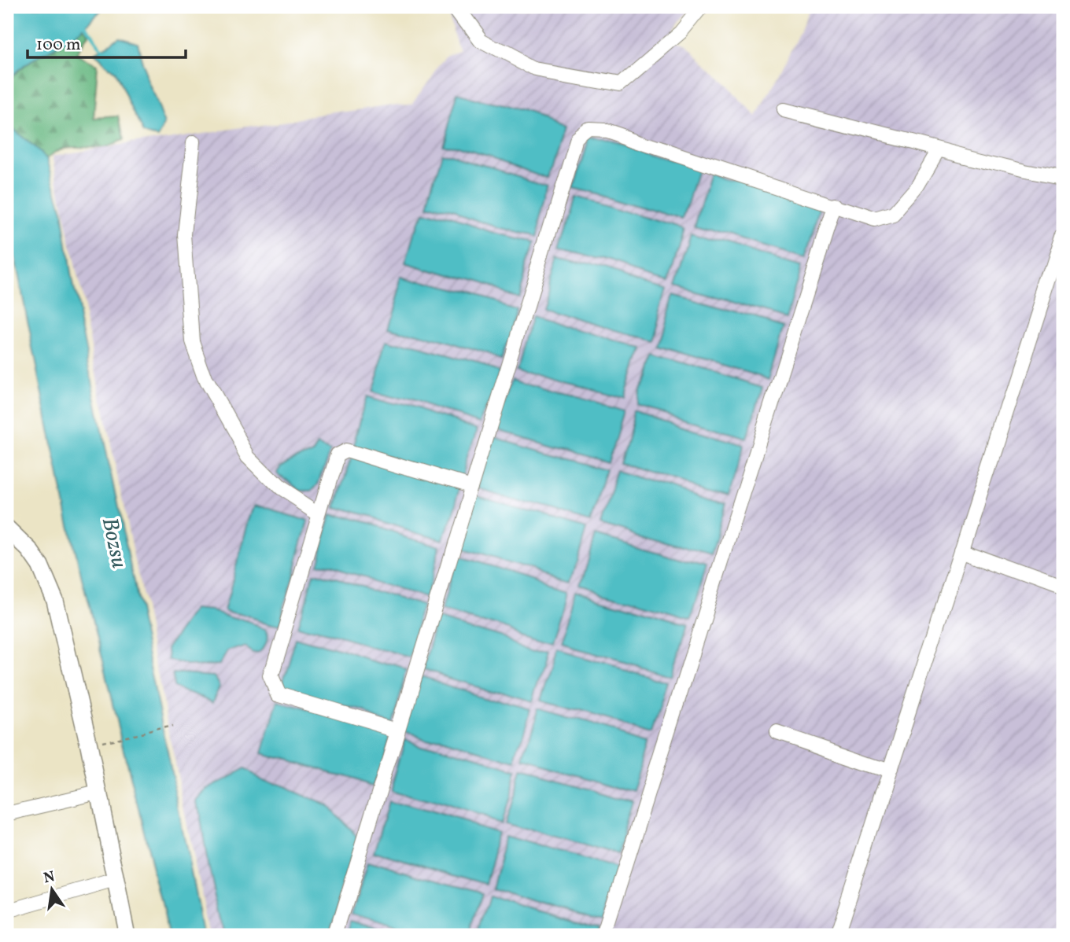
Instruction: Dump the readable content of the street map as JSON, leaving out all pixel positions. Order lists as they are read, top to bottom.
{
  "water": ["Bozsu"],
  "scale_bar": "100 m",
  "north": "top"
}
